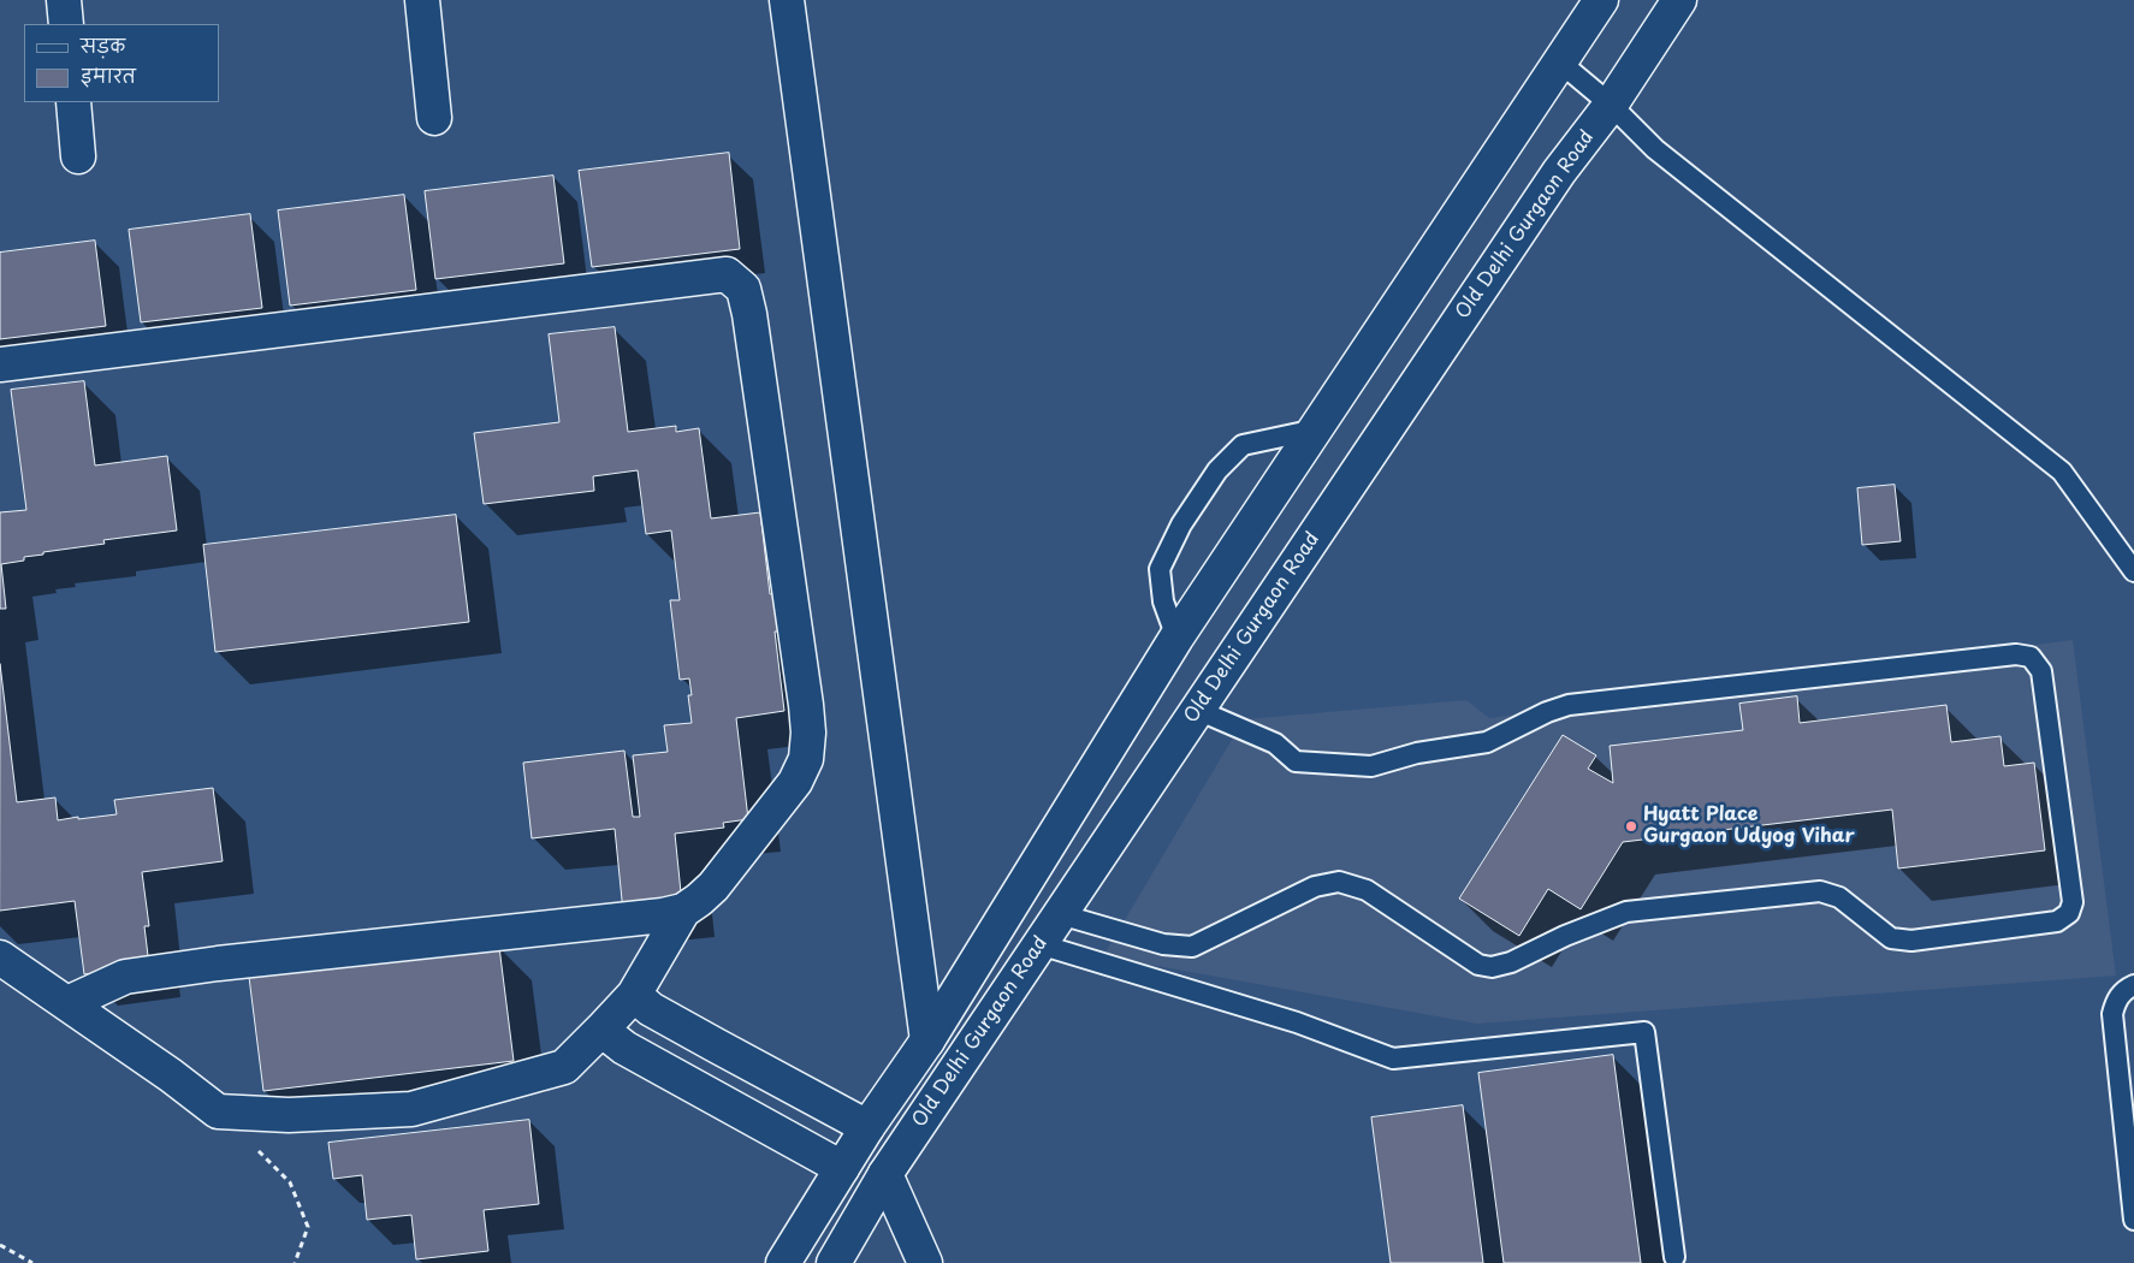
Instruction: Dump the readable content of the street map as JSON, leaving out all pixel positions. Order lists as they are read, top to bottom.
{
  "streets": {
    "street": ["Old Delhi Gurgaon Road"]
  },
  "places": ["Hyatt Place Gurgaon Udyog Vihar"],
  "legend": ["सड़क", "इमारत"]
}
